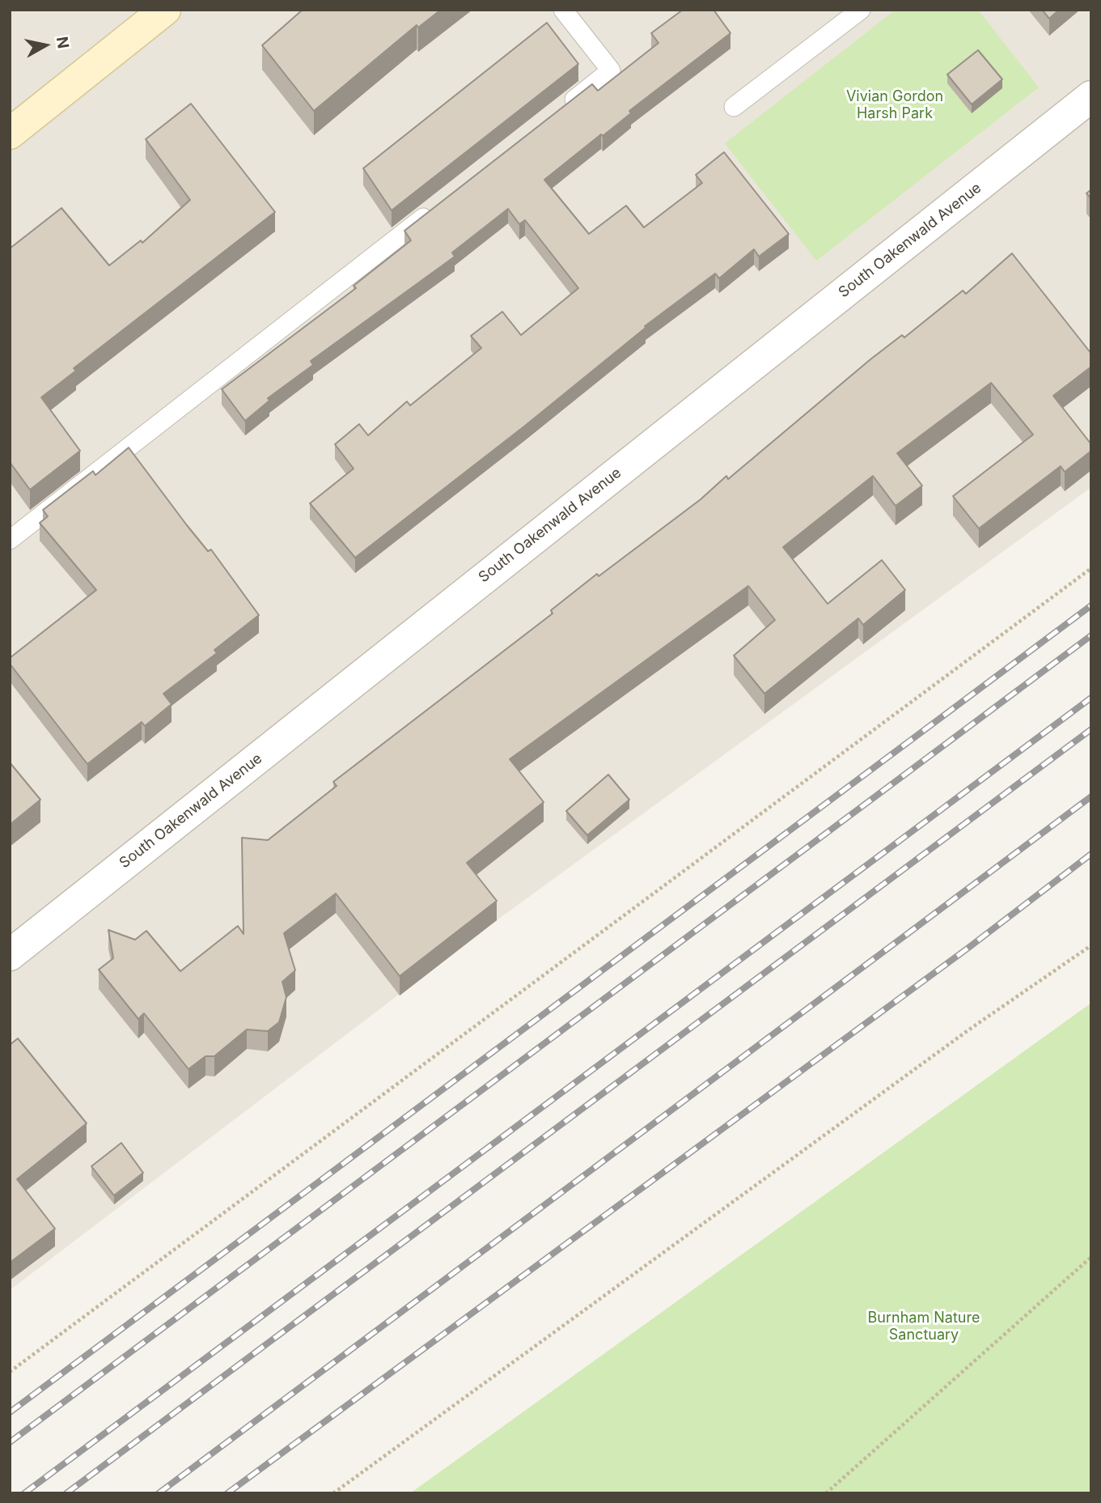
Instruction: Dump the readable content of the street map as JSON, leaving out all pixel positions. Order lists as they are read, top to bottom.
{
  "streets": {
    "street": ["South Oakenwald Avenue"]
  },
  "parks": ["Vivian Gordon Harsh Park", "Burnham Nature Sanctuary"],
  "north": "right"
}
